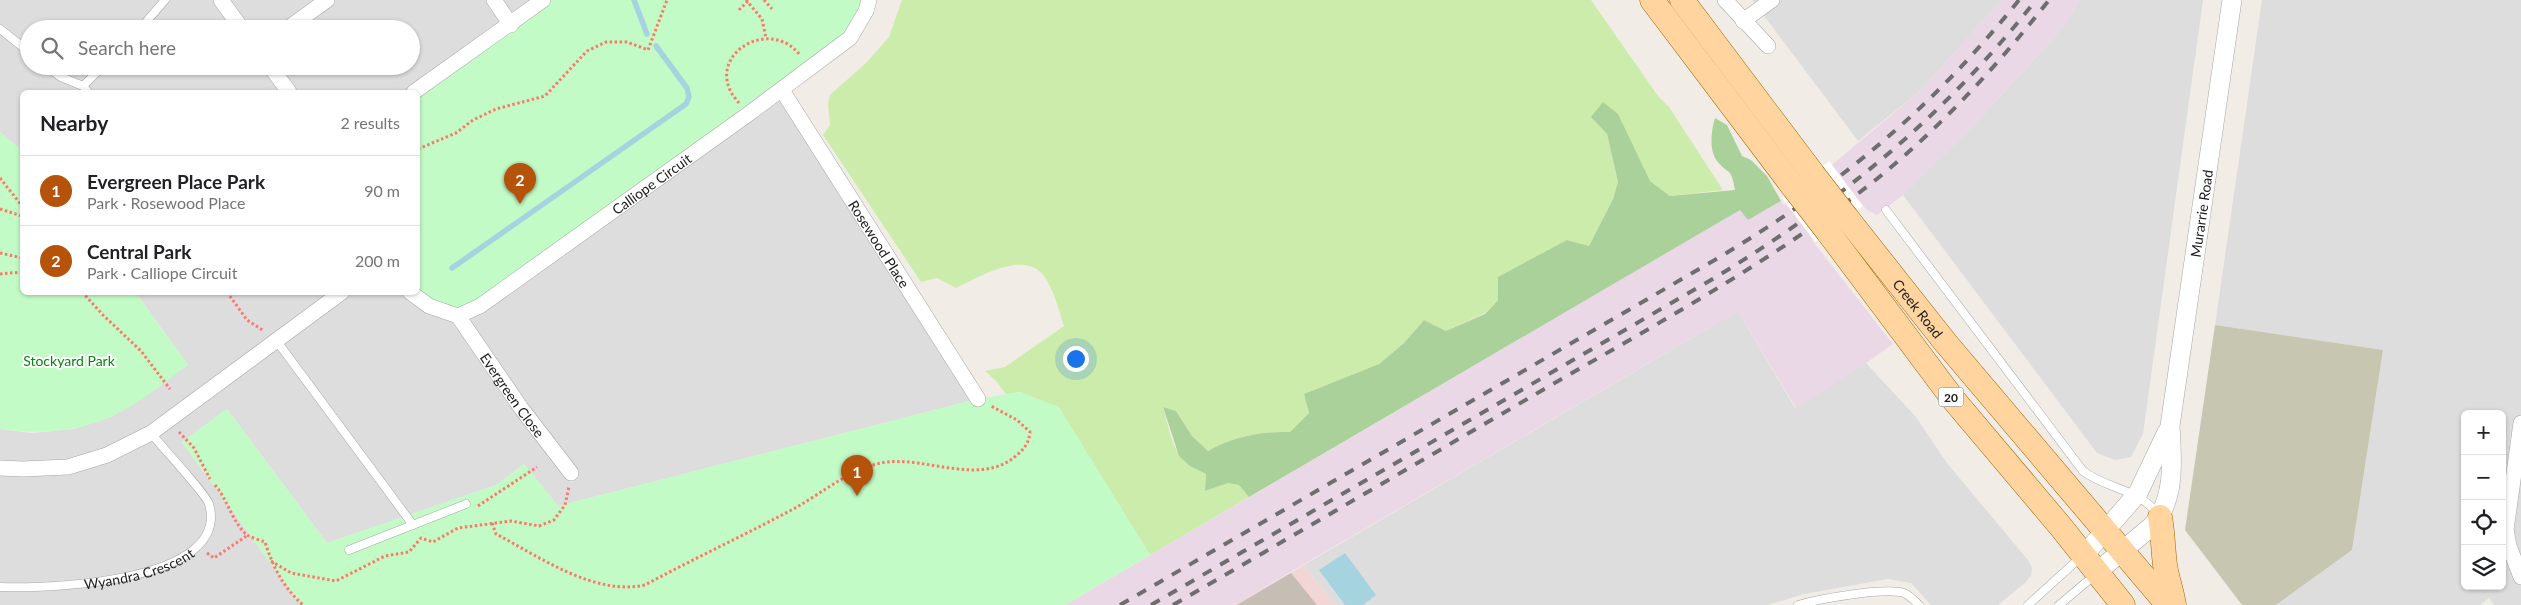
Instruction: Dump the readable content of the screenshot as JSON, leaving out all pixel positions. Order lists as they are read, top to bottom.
{
  "streets": {
    "main road": ["Creek Road", "20"],
    "street": [
      "Calliope Circuit",
      "Murarrie Road",
      "Rosewood Place",
      "Evergreen Close"
    ],
    "lane": ["Wyandra Crescent"]
  },
  "crossings": [
    ["Calliope Circuit", "Rosewood Place"],
    ["Calliope Circuit", "Evergreen Close"],
    ["Murarrie Road", "Creek Road"]
  ],
  "parks": ["Stockyard Park"],
  "page": {
    "search": "Search here",
    "heading": ["Nearby", "2 results"],
    "list": [
      {
        "mark": "1",
        "name": "Evergreen Place Park",
        "note": "Park · Rosewood Place",
        "value": "90 m"
      },
      {
        "mark": "2",
        "name": "Central Park",
        "note": "Park · Calliope Circuit",
        "value": "200 m"
      }
    ],
    "pins": ["2", "1"],
    "map_buttons": ["+", "−"]
  }
}
